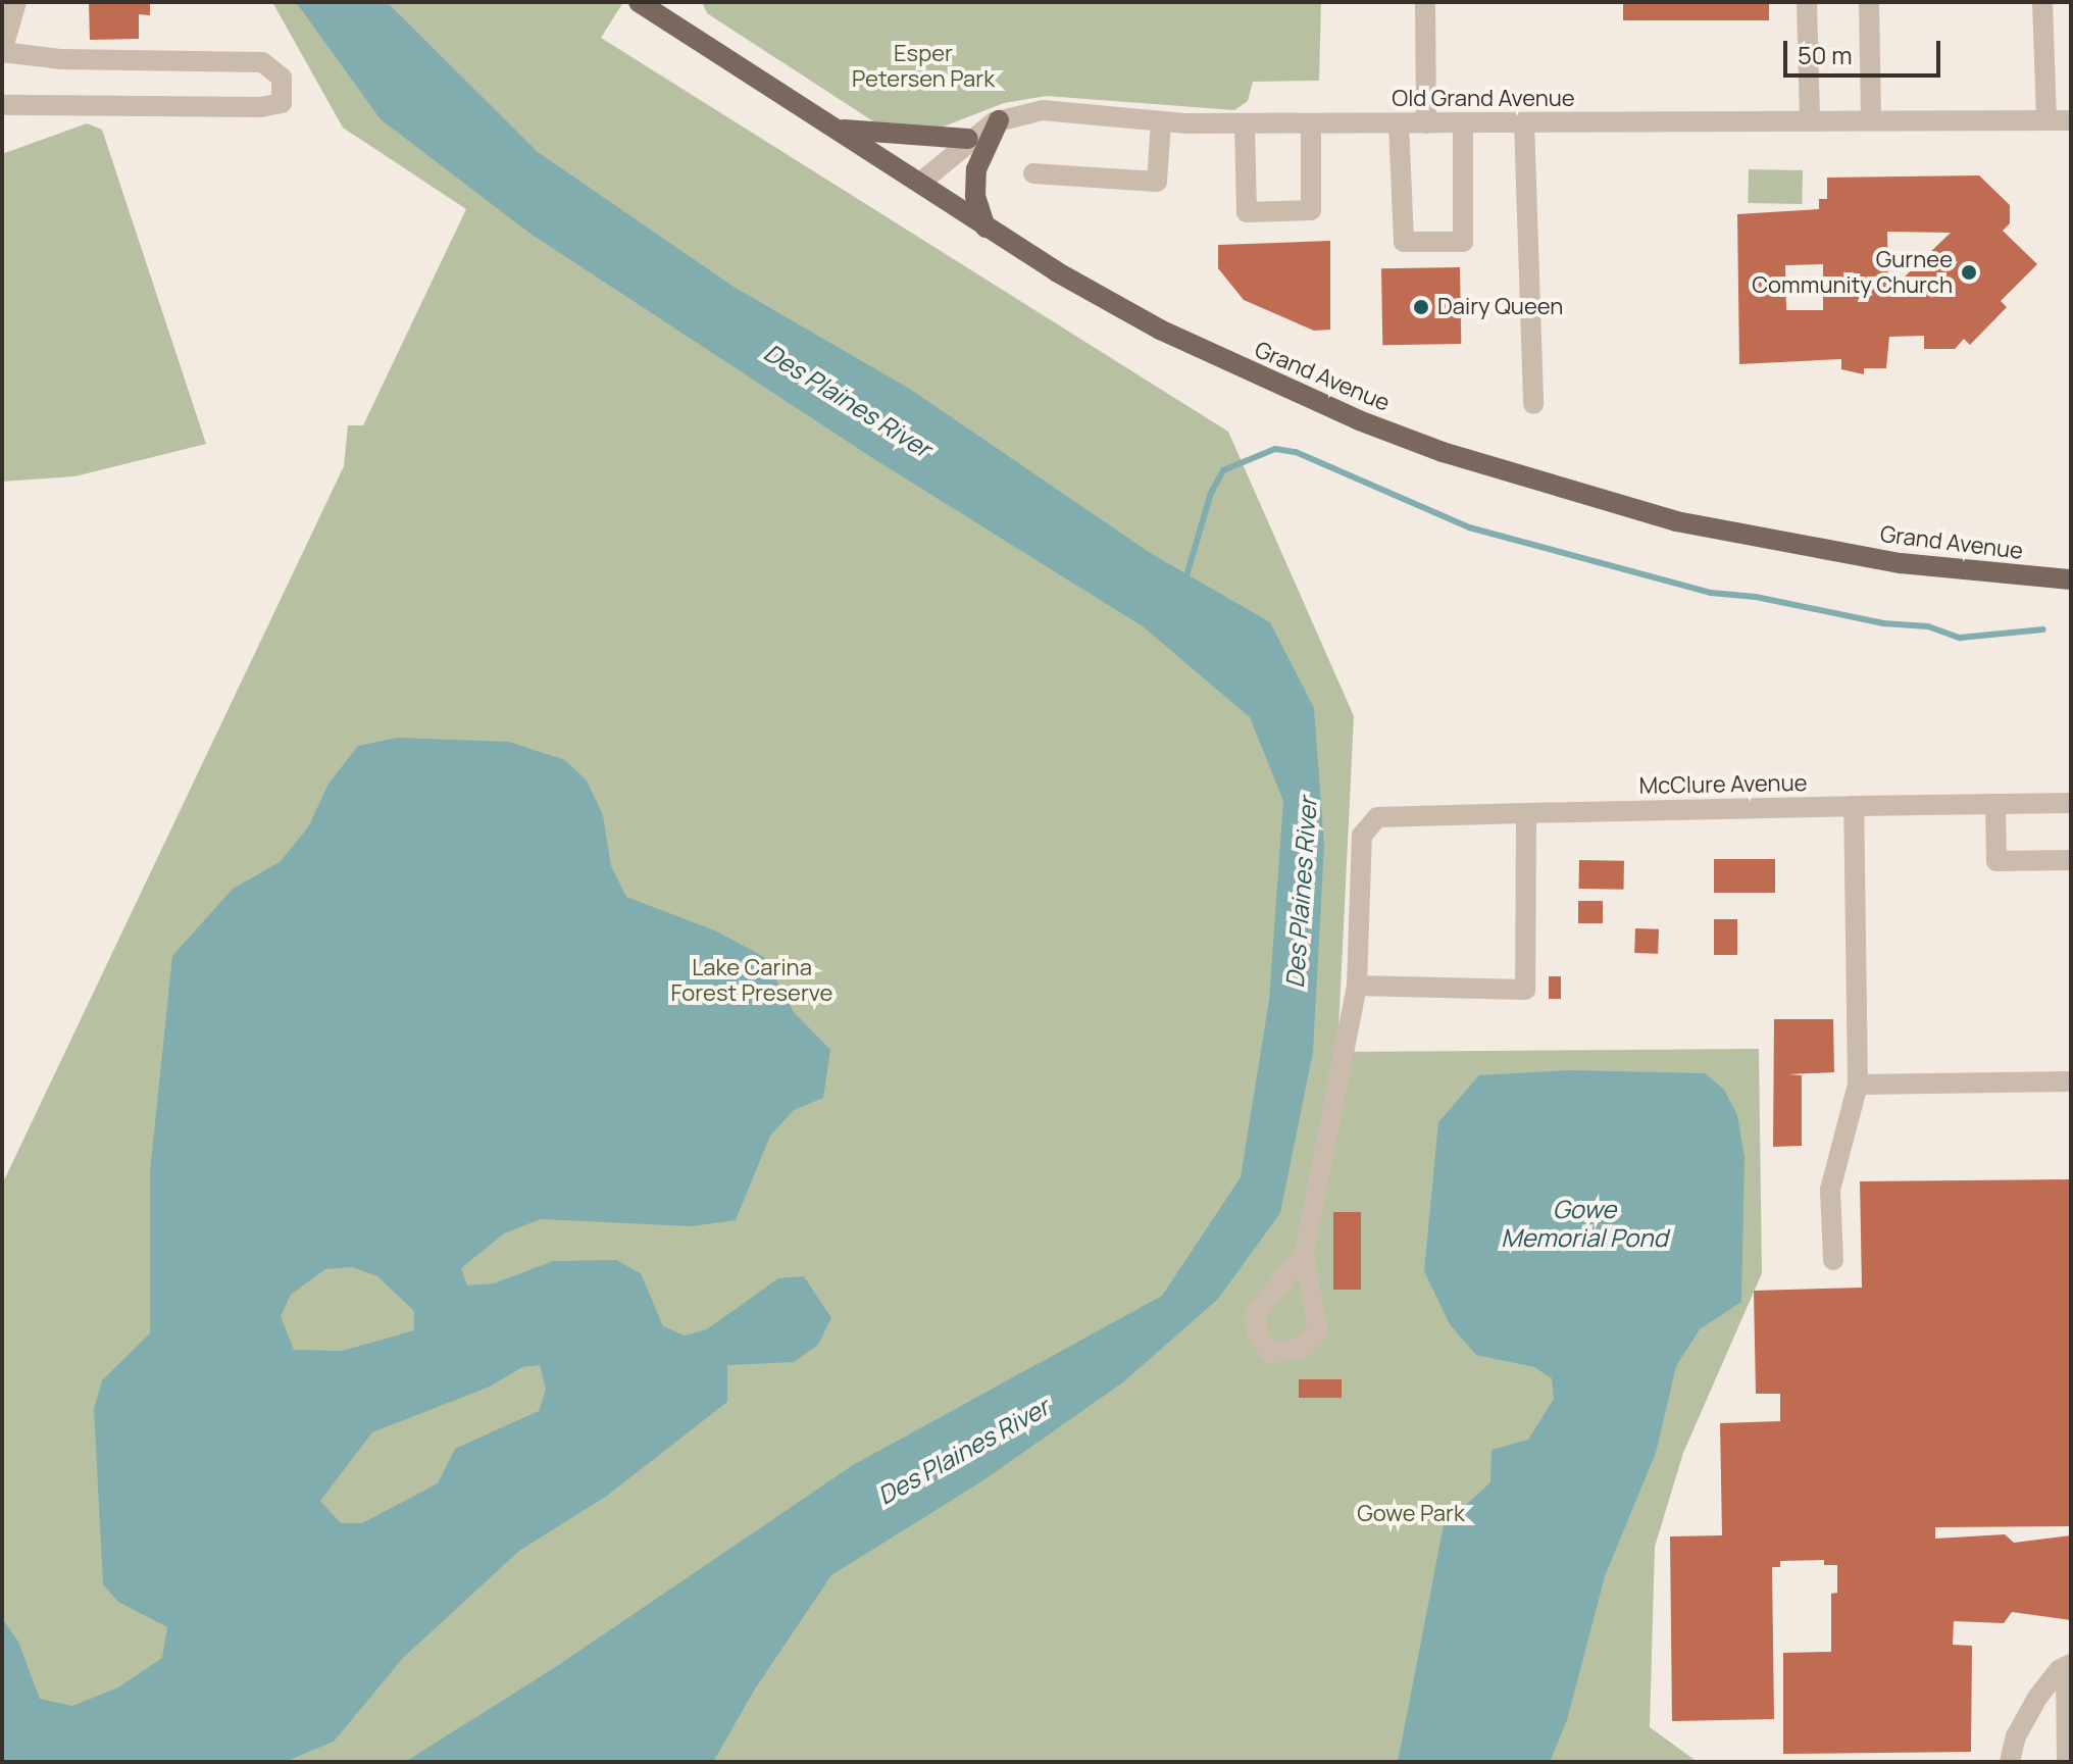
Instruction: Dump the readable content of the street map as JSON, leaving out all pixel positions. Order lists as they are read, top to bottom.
{
  "streets": {
    "main road": ["Grand Avenue"],
    "street": ["Old Grand Avenue", "McClure Avenue"]
  },
  "crossings": [
    ["Old Grand Avenue", "Grand Avenue"]
  ],
  "water": ["Des Plaines River", "Gowe Memorial Pond"],
  "parks": ["Esper Petersen Park", "Lake Carina Forest Preserve", "Gowe Park"],
  "places": ["Gurnee Community Church", "Dairy Queen"],
  "scale_bar": "50 m"
}
